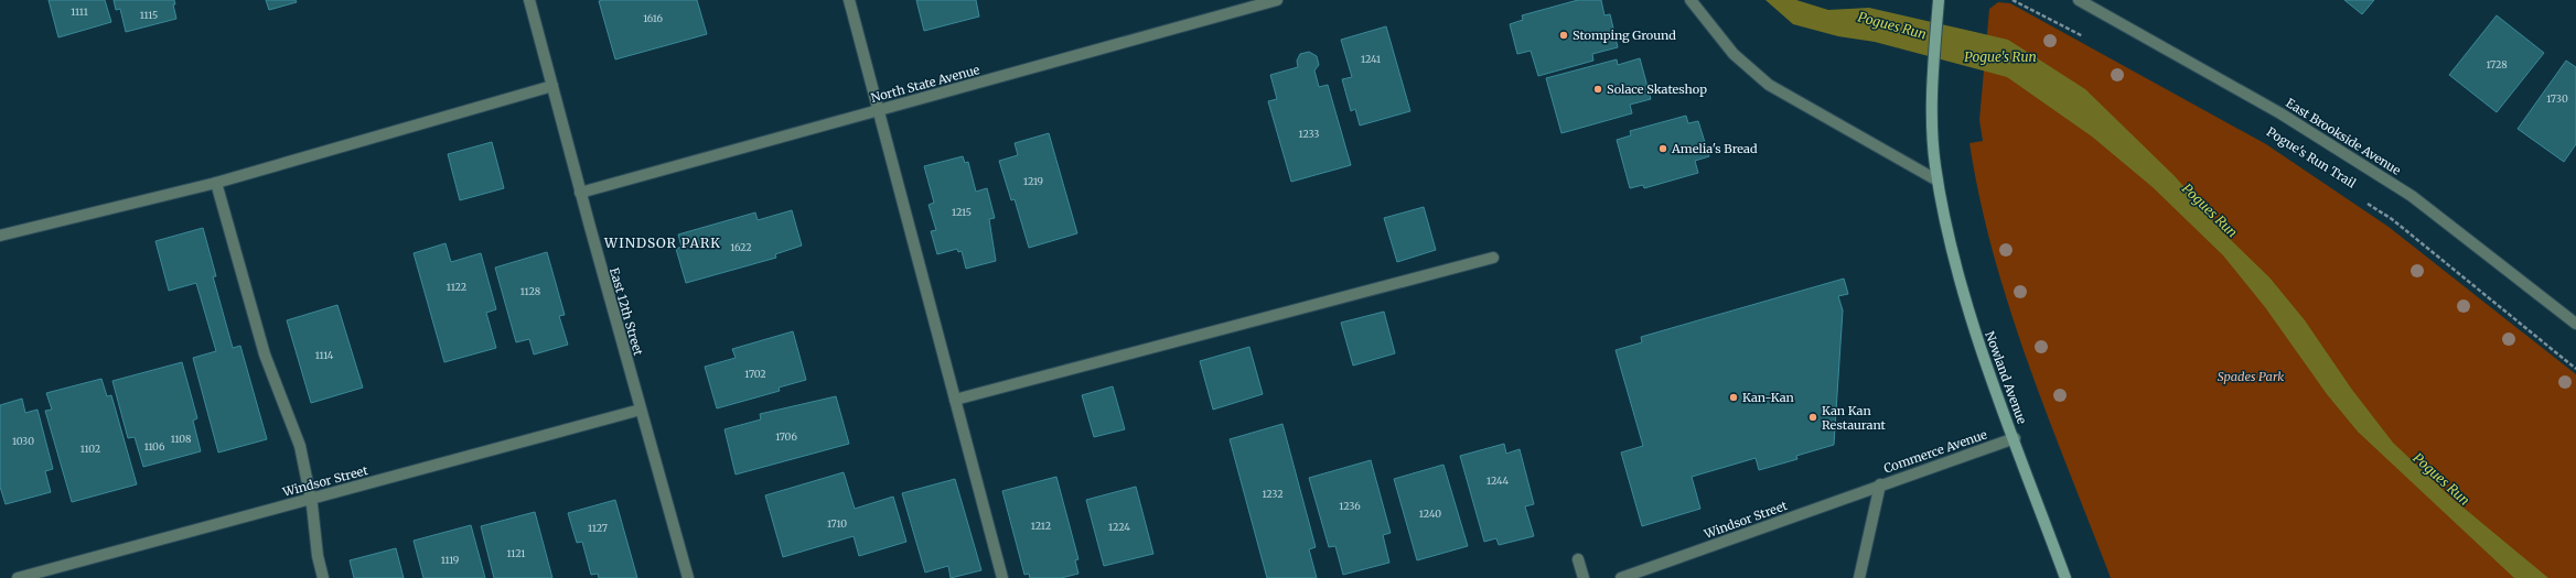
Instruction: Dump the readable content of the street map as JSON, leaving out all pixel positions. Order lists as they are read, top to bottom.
{
  "streets": {
    "main road": ["Nowland Avenue"],
    "street": [
      "North State Avenue",
      "East Brookside Avenue",
      "East 12th Street",
      "Commerce Avenue",
      "Windsor Street"
    ],
    "path": ["Pogue's Run Trail"]
  },
  "crossings": [
    ["North State Avenue", "East 12th Street"],
    ["East 12th Street", "Windsor Street"],
    ["Nowland Avenue", "Commerce Avenue"],
    ["Commerce Avenue", "Windsor Street"]
  ],
  "districts": ["WINDSOR PARK"],
  "water": ["Pogues Run", "Pogue's Run"],
  "parks": ["Spades Park"],
  "places": [
    "Stomping Ground",
    "Solace Skateshop",
    "Amelia's Bread",
    "Kan-Kan",
    "Kan Kan Restaurant"
  ],
  "house_numbers": [
    "1111",
    "1115",
    "1616",
    "1241",
    "1728",
    "1730",
    "1233",
    "1219",
    "1215",
    "1622",
    "1122",
    "1128",
    "1114",
    "1702",
    "1706",
    "1108",
    "1030",
    "1106",
    "1102",
    "1244",
    "1232",
    "1236",
    "1240",
    "1710",
    "1212",
    "1224",
    "1127",
    "1121",
    "1119"
  ]
}
